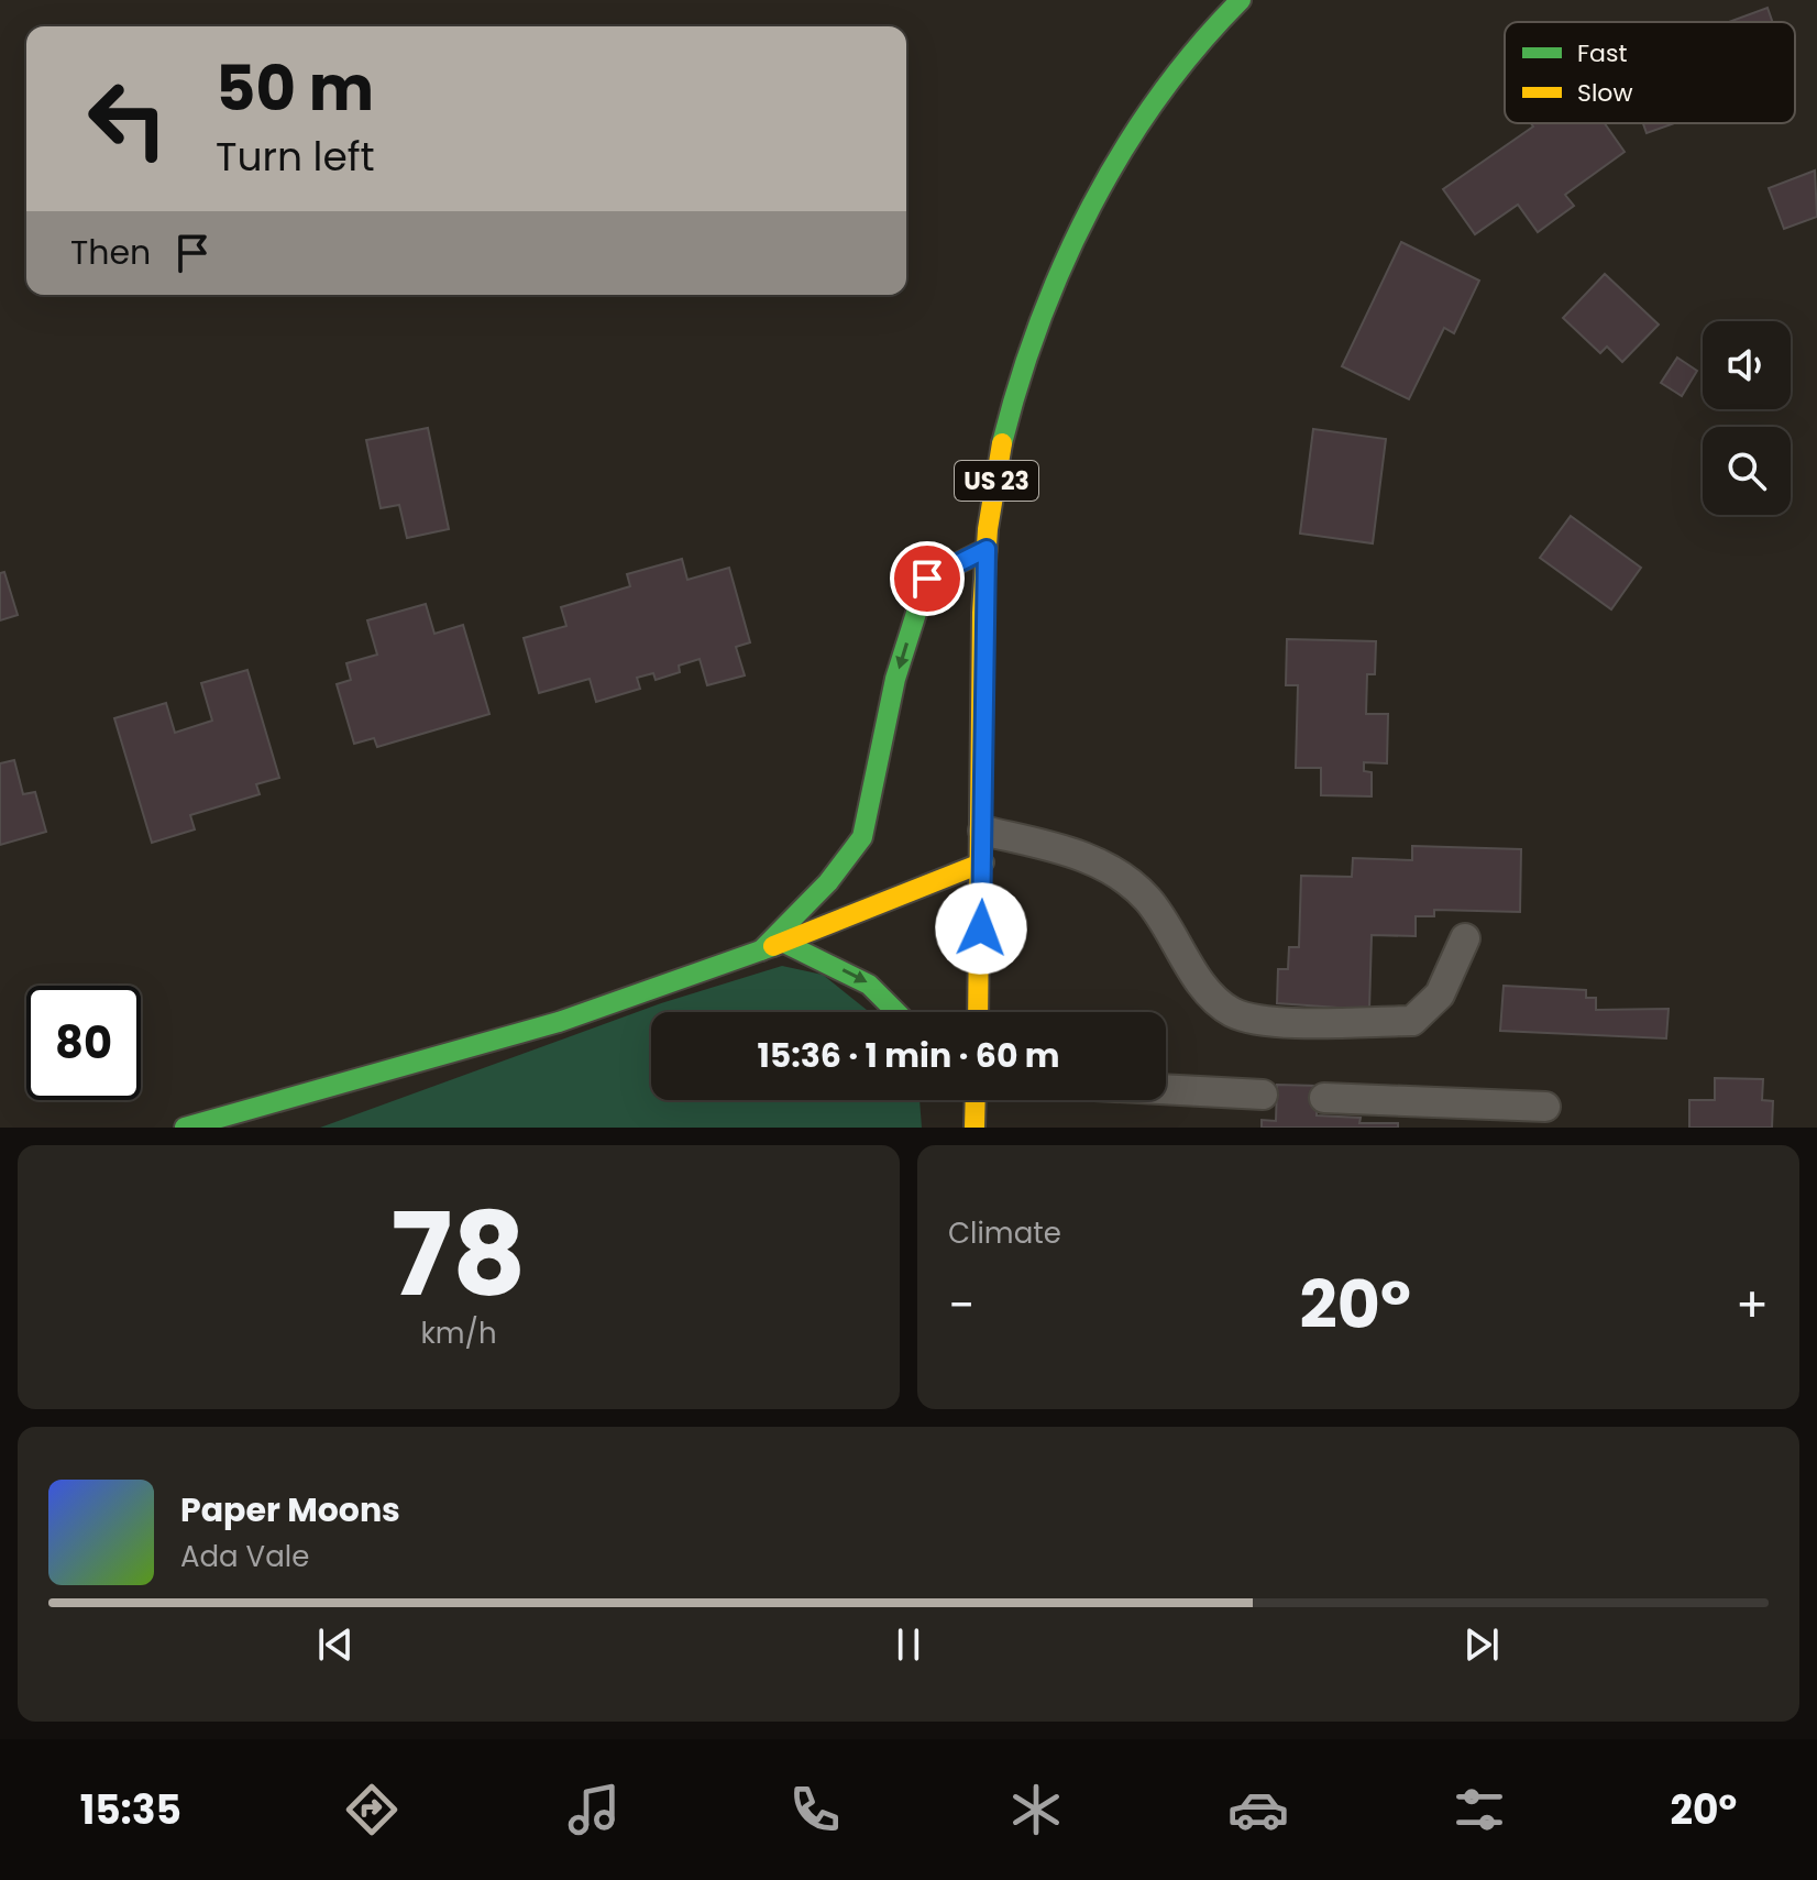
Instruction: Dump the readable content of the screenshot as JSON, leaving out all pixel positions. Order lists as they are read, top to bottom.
{
  "streets": {
    "main road": ["US 23"]
  },
  "legend": ["Fast", "Slow"],
  "page": {
    "turn": ["50 m", "Turn left"],
    "then": "Then",
    "limit": "80",
    "trip": "15:36 · 1 min · 60 m",
    "tile": [
      ["78", "km/h"],
      "Climate"
    ],
    "heat": ["−", "20°", "+"],
    "song": ["Paper Moons", "Ada Vale"],
    "tabs": ["15:35", "20°"]
  }
}
